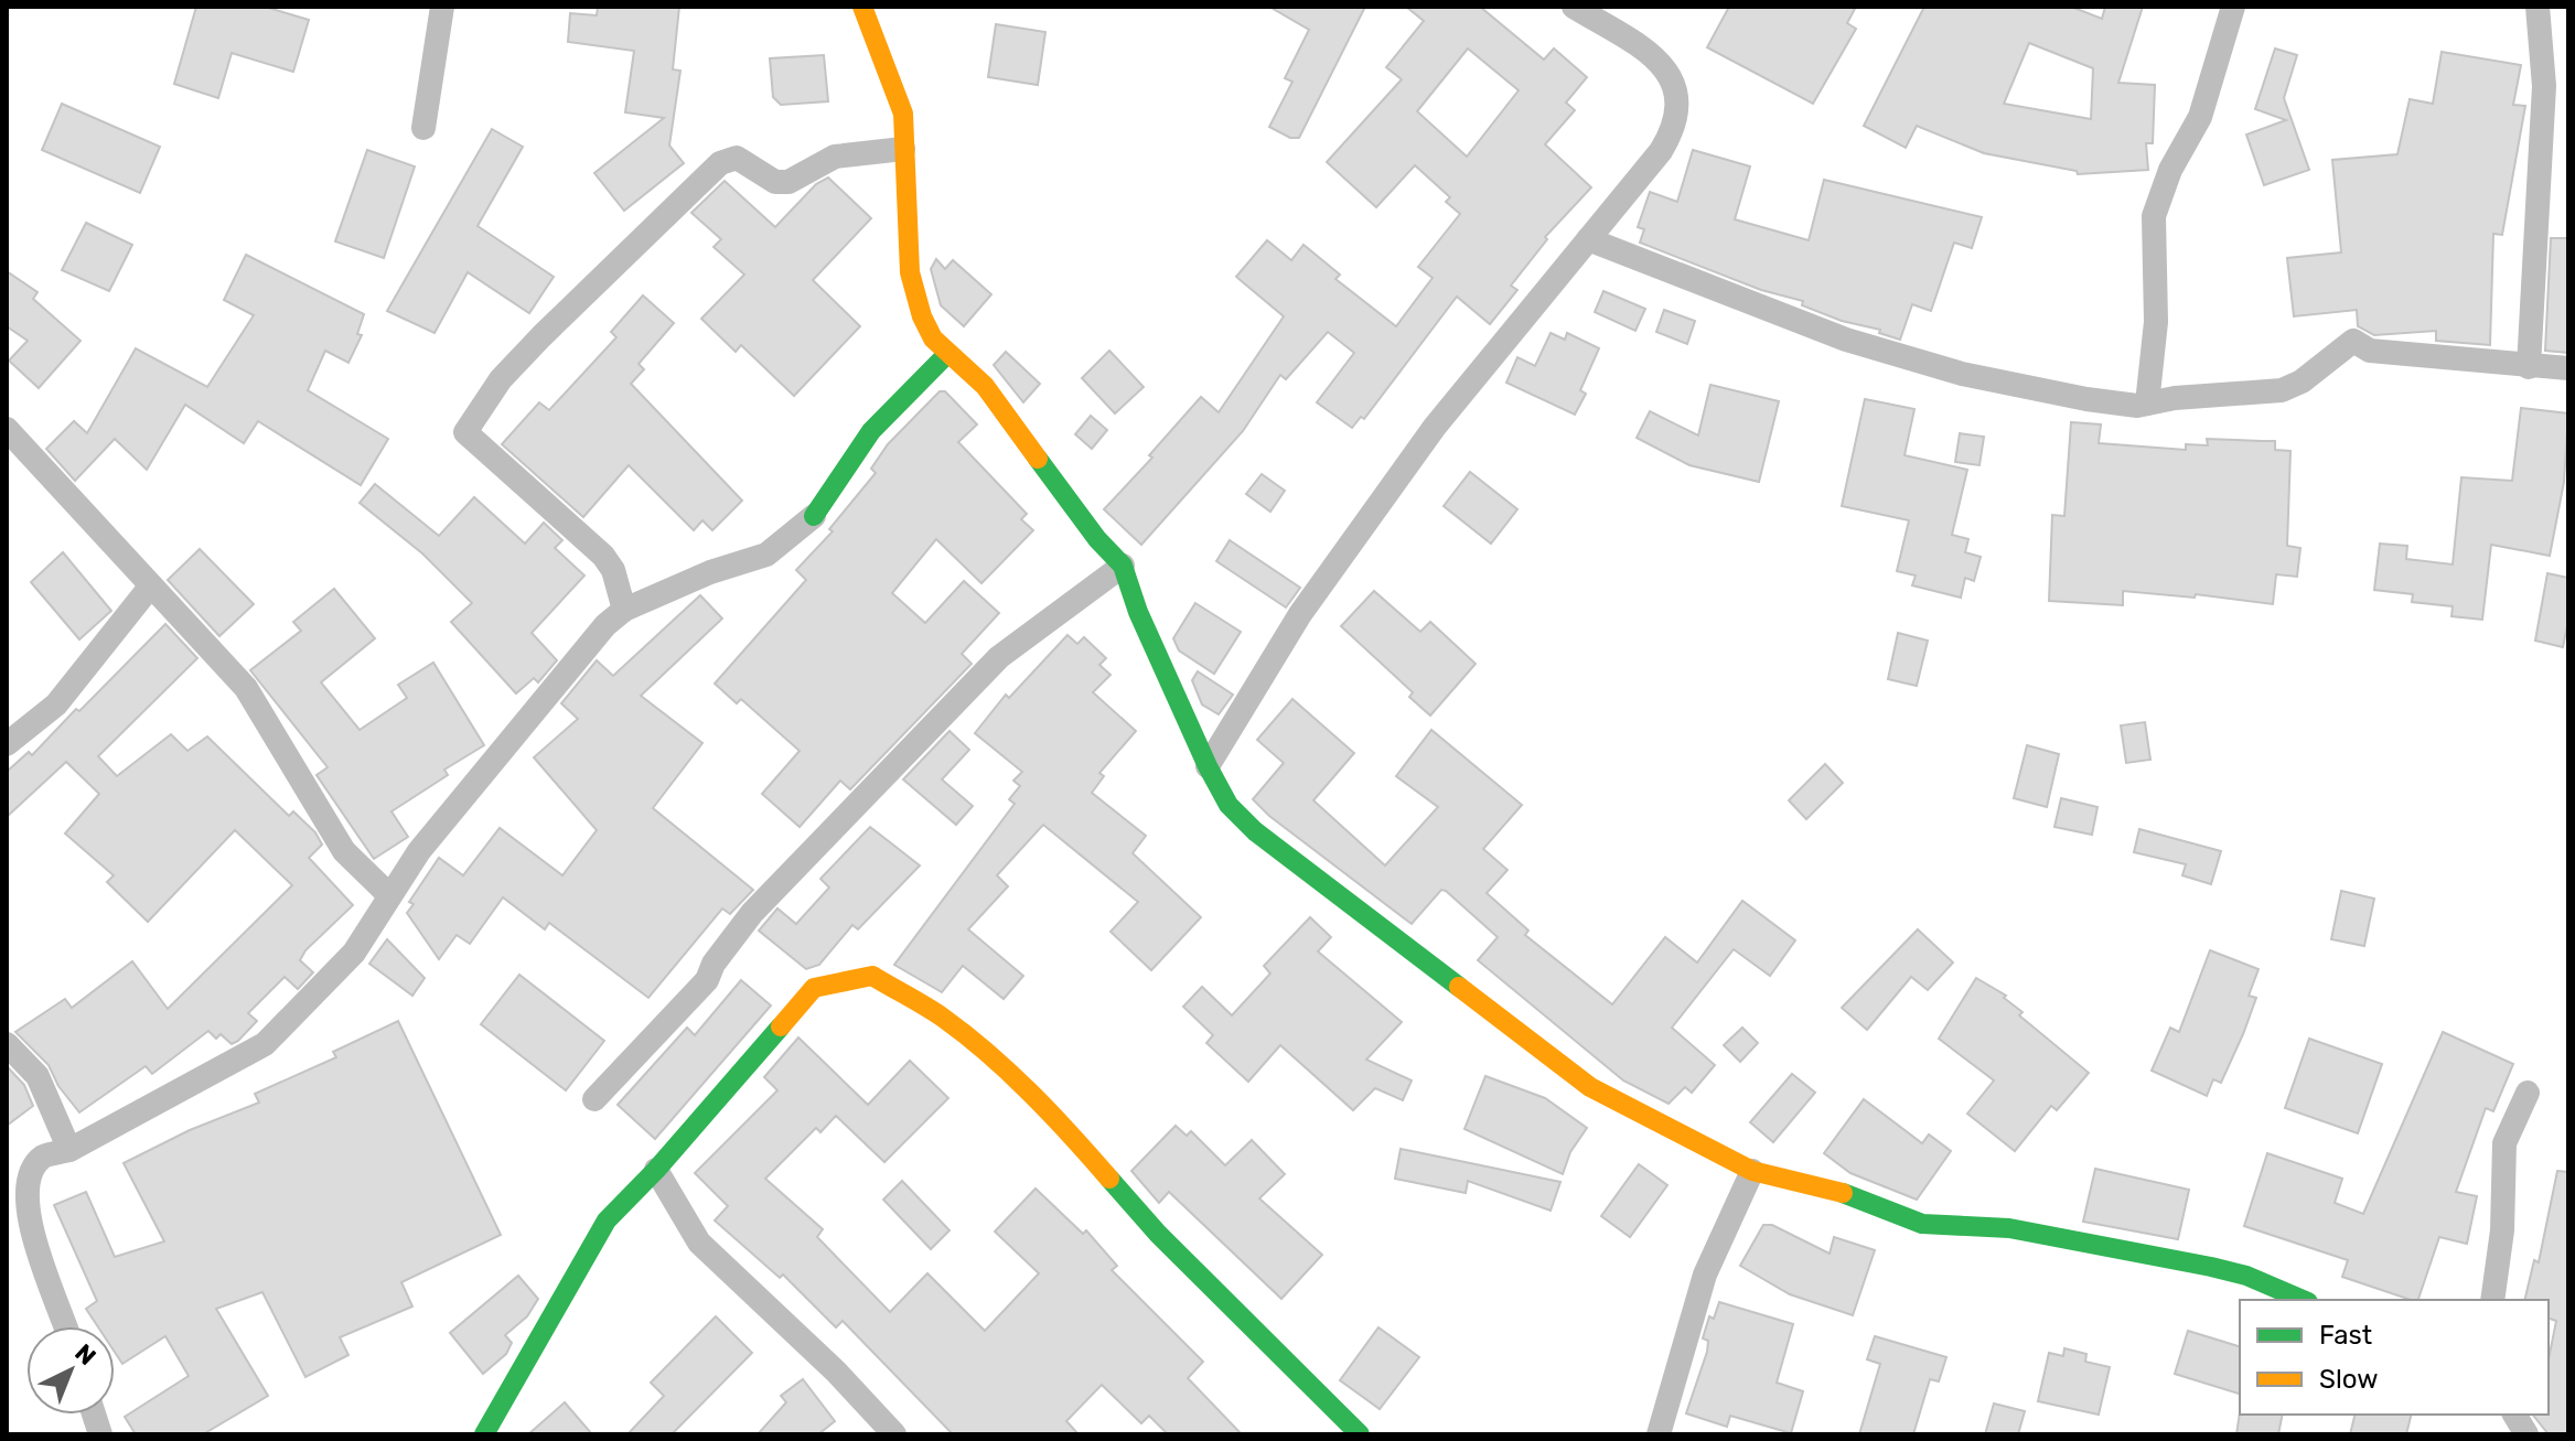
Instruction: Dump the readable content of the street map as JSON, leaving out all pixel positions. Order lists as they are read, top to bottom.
{
  "legend": ["Fast", "Slow"],
  "north": "top right"
}
